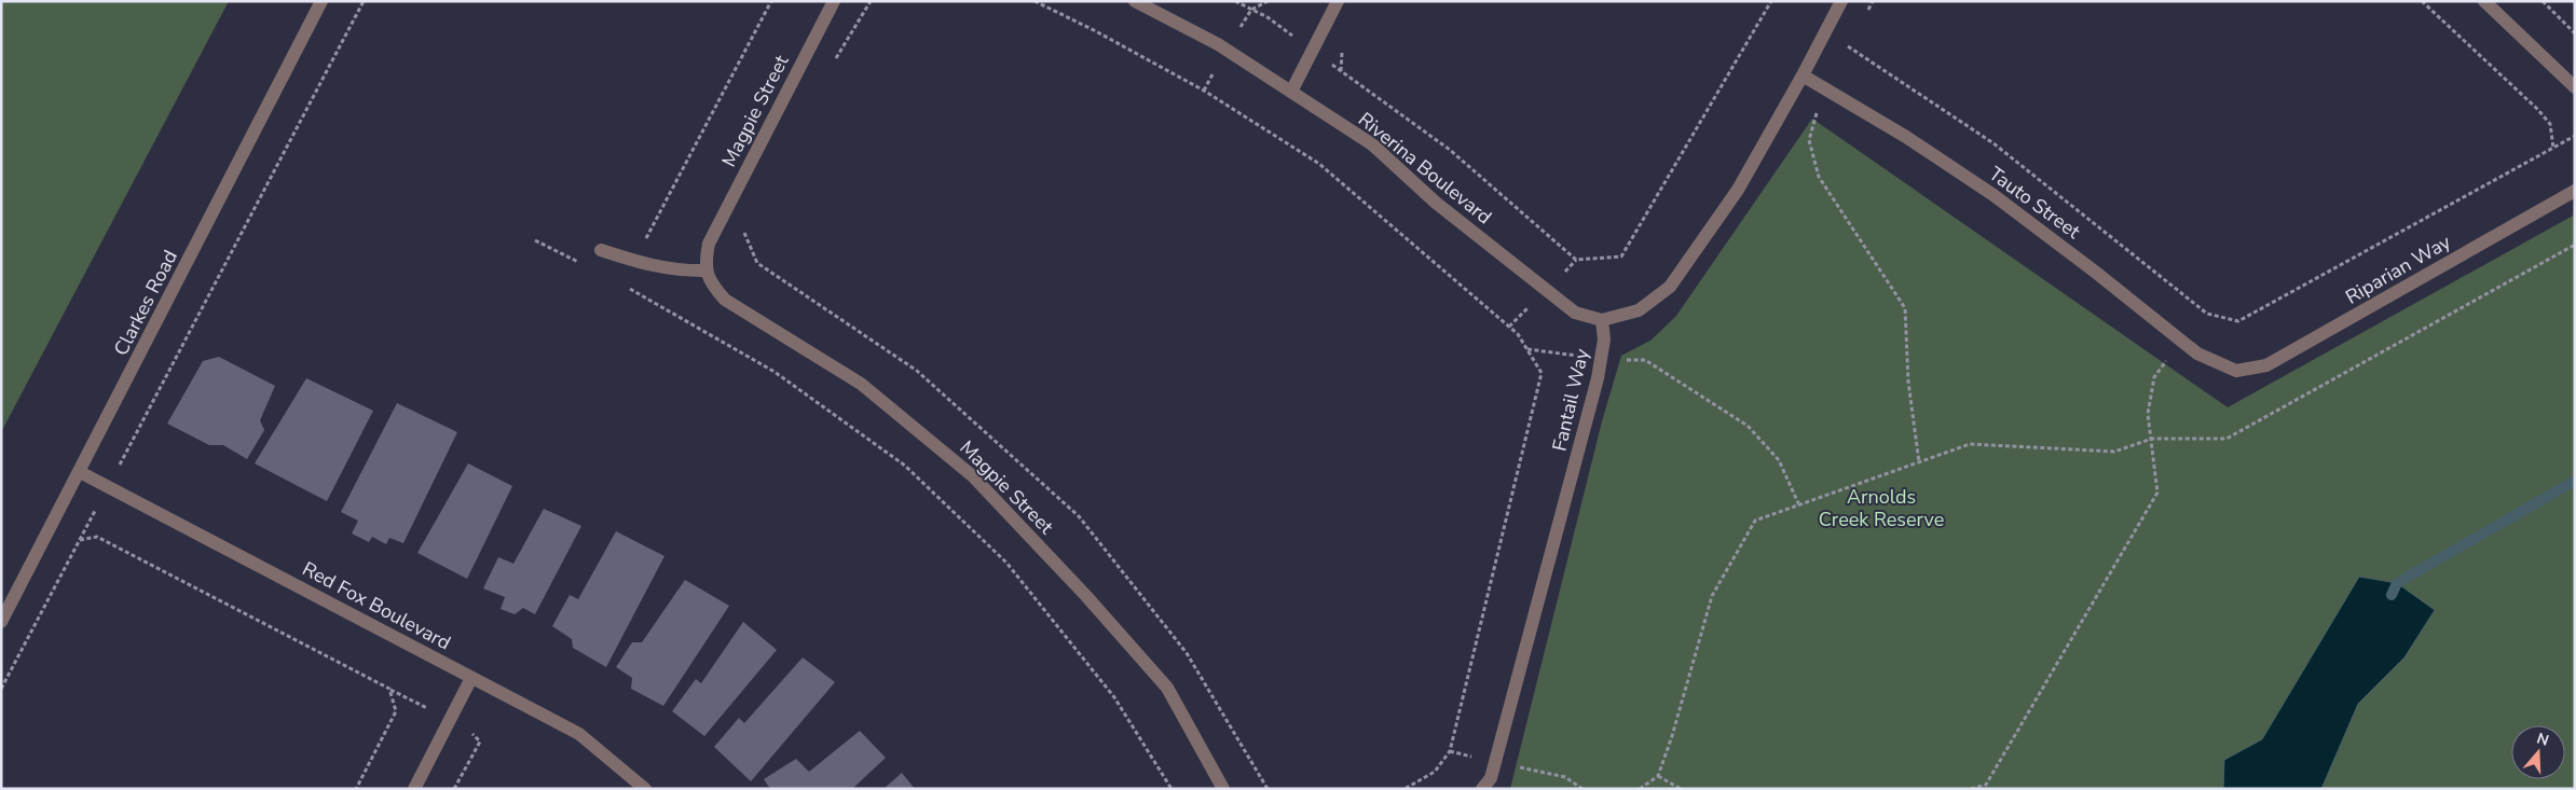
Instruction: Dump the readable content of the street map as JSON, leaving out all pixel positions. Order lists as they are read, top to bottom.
{
  "streets": {
    "street": [
      "Magpie Street",
      "Riverina Boulevard",
      "Tauto Street",
      "Riparian Way",
      "Clarkes Road",
      "Fantail Way",
      "Red Fox Boulevard"
    ]
  },
  "crossings": [
    ["Riverina Boulevard", "Fantail Way"],
    ["Tauto Street", "Riparian Way"],
    ["Clarkes Road", "Red Fox Boulevard"]
  ],
  "parks": ["Arnolds Creek Reserve"],
  "north": "top"
}
